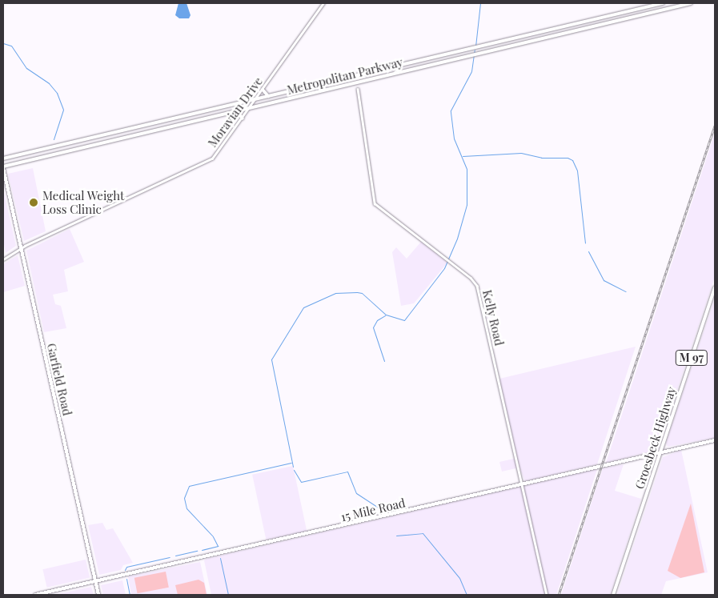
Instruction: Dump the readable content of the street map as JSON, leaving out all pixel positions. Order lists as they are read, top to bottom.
{
  "streets": {
    "main road": [
      "Metropolitan Parkway",
      "M 97",
      "Garfield Road",
      "Groesbeck Highway",
      "15 Mile Road"
    ],
    "street": ["Moravian Drive", "Kelly Road"]
  },
  "crossings": [
    ["Metropolitan Parkway", "Moravian Drive"],
    ["Metropolitan Parkway", "Garfield Road"],
    ["Moravian Drive", "Garfield Road"],
    ["Kelly Road", "15 Mile Road"],
    ["Garfield Road", "15 Mile Road"],
    ["Groesbeck Highway", "15 Mile Road"]
  ],
  "places": ["Medical Weight Loss Clinic"]
}
